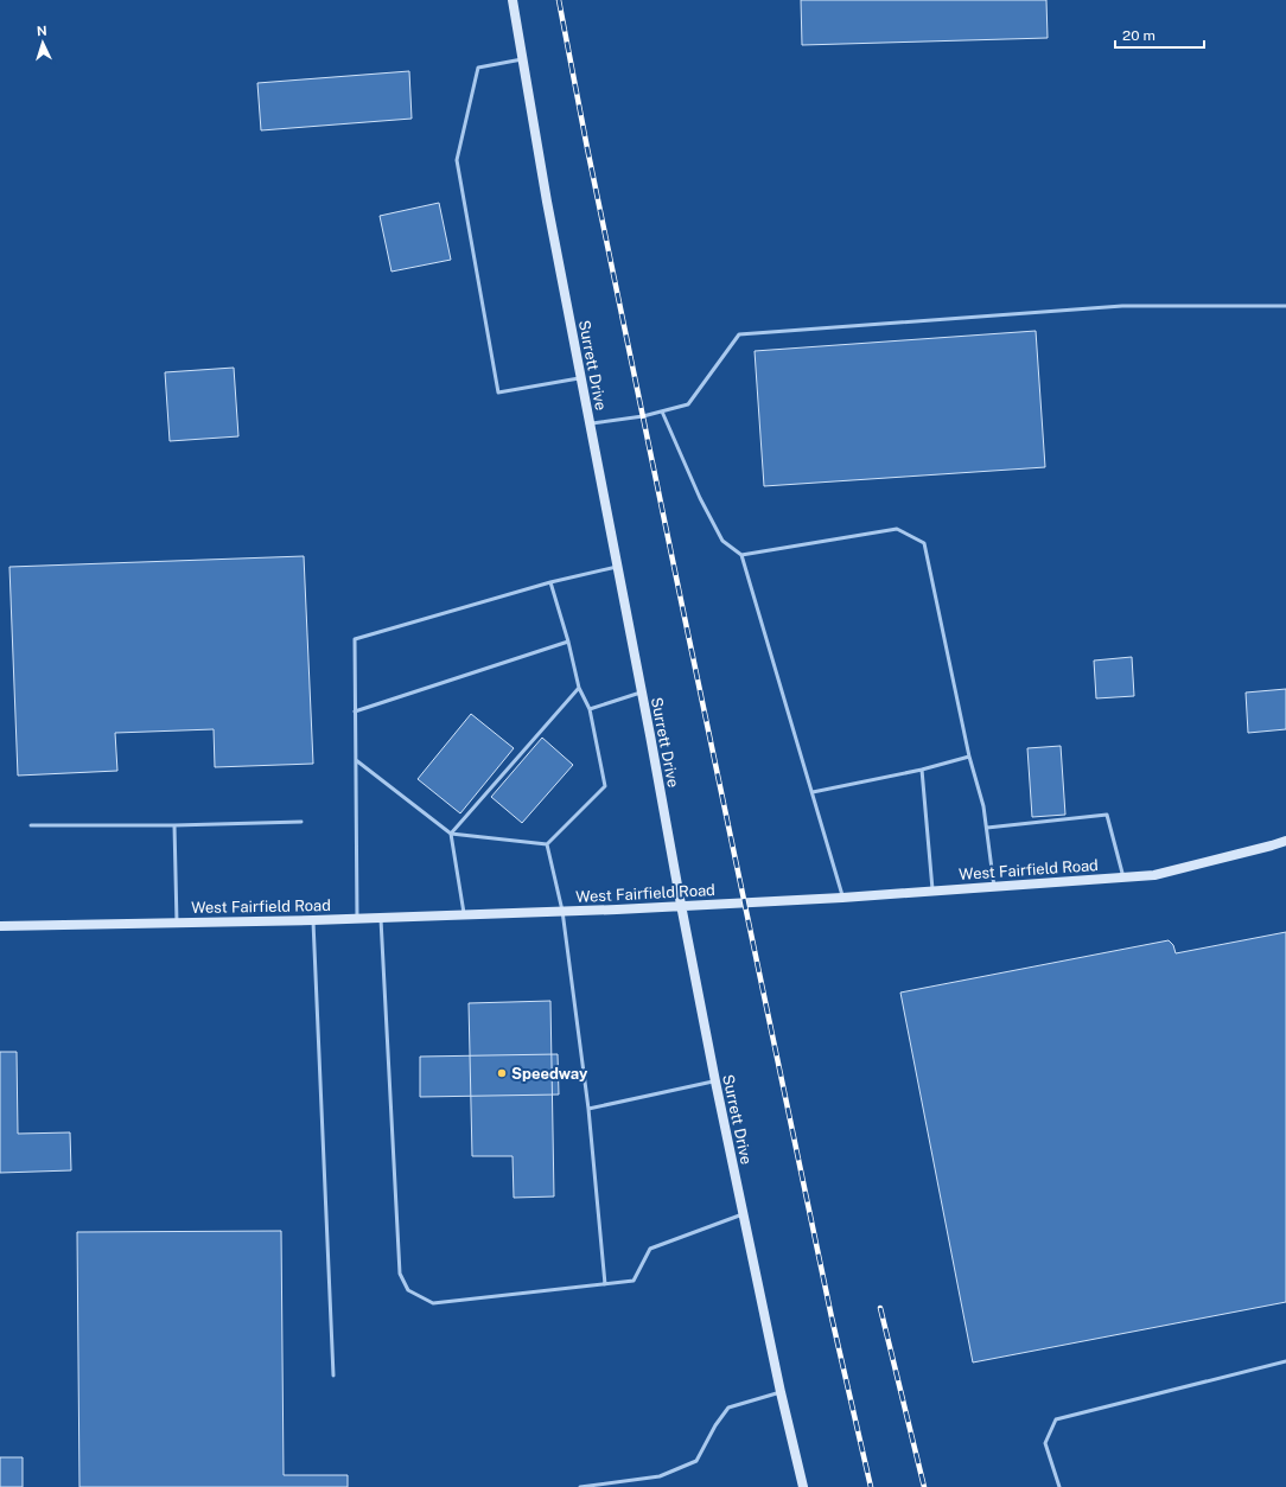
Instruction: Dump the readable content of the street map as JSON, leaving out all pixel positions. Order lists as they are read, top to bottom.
{
  "streets": {
    "street": ["Surrett Drive", "West Fairfield Road"]
  },
  "crossings": [
    ["Surrett Drive", "West Fairfield Road"]
  ],
  "places": ["Speedway"],
  "scale_bar": "20 m",
  "north": "top"
}
